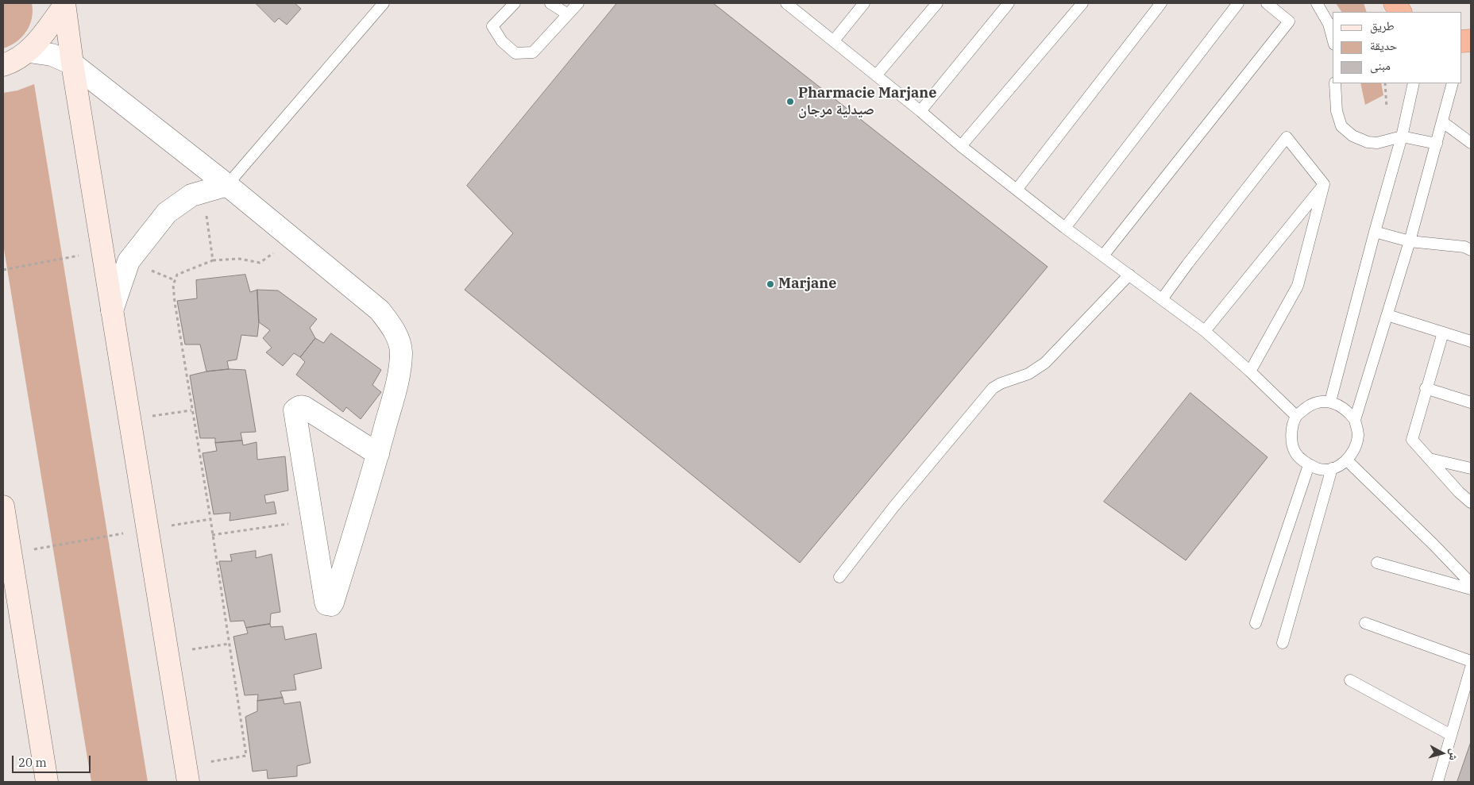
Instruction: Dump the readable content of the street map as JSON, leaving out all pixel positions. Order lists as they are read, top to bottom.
{
  "places": ["Pharmacie Marjane صيدلية مرجان", "Marjane"],
  "legend": ["طريق", "حديقة", "مبنى"],
  "scale_bar": "20 m",
  "north": "right"
}
